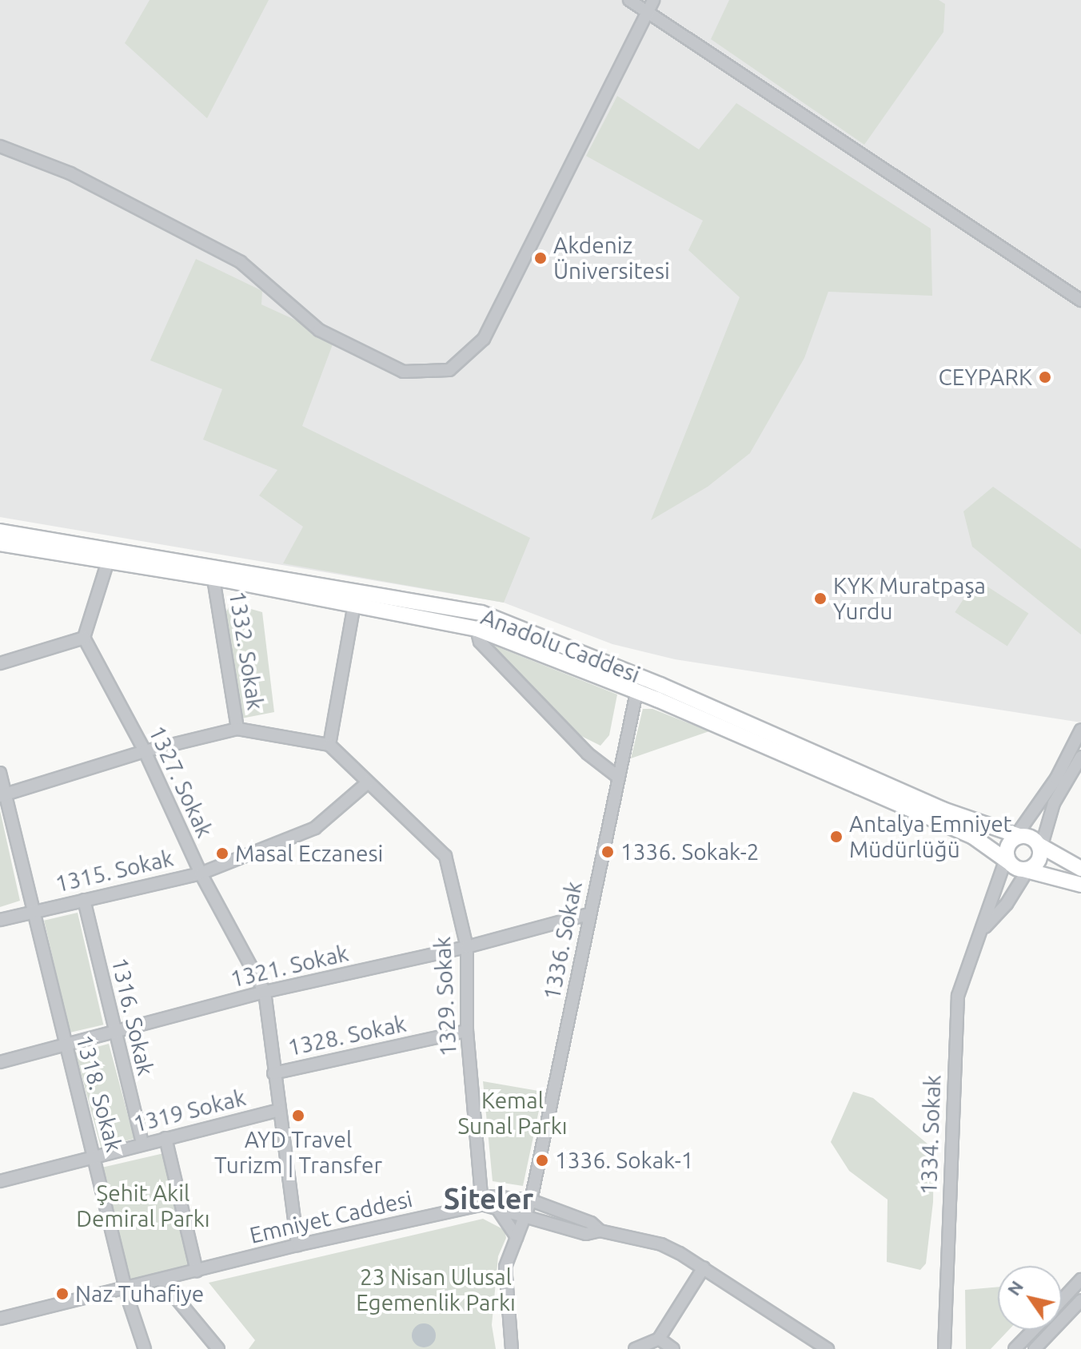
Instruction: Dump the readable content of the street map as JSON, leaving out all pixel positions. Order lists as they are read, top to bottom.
{
  "streets": {
    "main road": ["Anadolu Caddesi"],
    "street": [
      "1332. Sokak",
      "1327. Sokak",
      "1315. Sokak",
      "1336. Sokak",
      "1321. Sokak",
      "1329. Sokak",
      "1316. Sokak",
      "1328. Sokak",
      "1318. Sokak",
      "1319 Sokak",
      "1334. Sokak",
      "Emniyet Caddesi"
    ]
  },
  "crossings": [
    ["Anadolu Caddesi", "1332. Sokak"],
    ["Anadolu Caddesi", "1336. Sokak"],
    ["Anadolu Caddesi", "1334. Sokak"],
    ["1327. Sokak", "1315. Sokak"],
    ["1327. Sokak", "1321. Sokak"],
    ["1327. Sokak", "1328. Sokak"],
    ["1327. Sokak", "1319 Sokak"],
    ["1327. Sokak", "Emniyet Caddesi"],
    ["1315. Sokak", "1329. Sokak"],
    ["1315. Sokak", "1316. Sokak"],
    ["1315. Sokak", "1318. Sokak"],
    ["1336. Sokak", "1321. Sokak"],
    ["1336. Sokak", "Emniyet Caddesi"],
    ["1321. Sokak", "1329. Sokak"],
    ["1321. Sokak", "1316. Sokak"],
    ["1321. Sokak", "1318. Sokak"],
    ["1329. Sokak", "1328. Sokak"],
    ["1329. Sokak", "Emniyet Caddesi"],
    ["1316. Sokak", "1319 Sokak"],
    ["1318. Sokak", "1319 Sokak"],
    ["1318. Sokak", "Emniyet Caddesi"]
  ],
  "districts": ["Siteler"],
  "parks": ["Kemal Sunal Parkı", "Şehit Akil Demiral Parkı", "23 Nisan Ulusal Egemenlik Parkı"],
  "places": [
    "Akdeniz Üniversitesi",
    "CEYPARK",
    "KYK Muratpaşa Yurdu",
    "Antalya Emniyet Müdürlüğü",
    "1336. Sokak-2",
    "Masal Eczanesi",
    "AYD Travel Turizm | Transfer",
    "1336. Sokak-1",
    "Naz Tuhafiye"
  ],
  "north": "top left"
}
